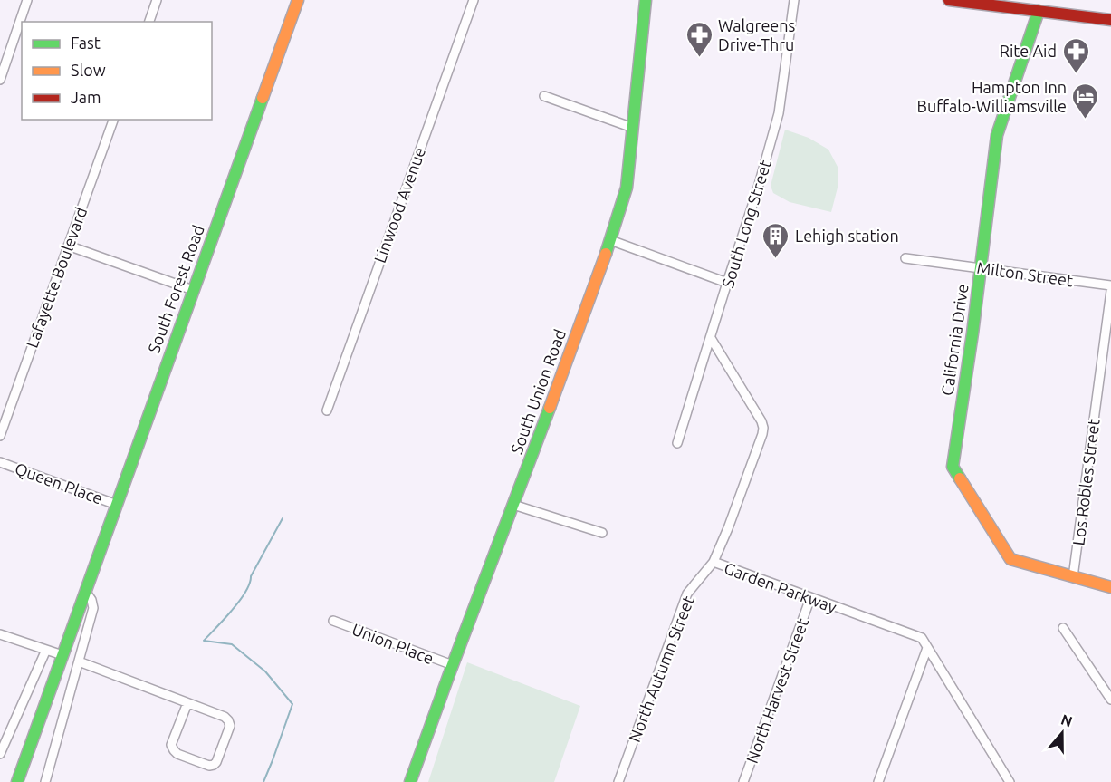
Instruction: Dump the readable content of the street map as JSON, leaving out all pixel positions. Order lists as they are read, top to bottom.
{
  "streets": {
    "street": [
      "Linwood Avenue",
      "South Long Street",
      "Milton Street",
      "Lafayette Boulevard",
      "South Forest Road",
      "California Drive",
      "South Union Road",
      "Los Robles Street",
      "Queen Place",
      "Garden Parkway",
      "Union Place",
      "North Autumn Street",
      "North Harvest Street"
    ]
  },
  "crossings": [
    ["South Long Street", "Garden Parkway"],
    ["Milton Street", "California Drive"],
    ["South Forest Road", "Queen Place"],
    ["California Drive", "Los Robles Street"],
    ["South Union Road", "Union Place"],
    ["Garden Parkway", "North Autumn Street"],
    ["Garden Parkway", "North Harvest Street"]
  ],
  "places": {
    "pharmacy": ["Walgreens Drive-Thru", "Rite Aid"],
    "hotel": ["Hampton Inn Buffalo-Williamsville"],
    "building": ["Lehigh station"]
  },
  "legend": ["Fast", "Slow", "Jam"],
  "north": "top"
}
